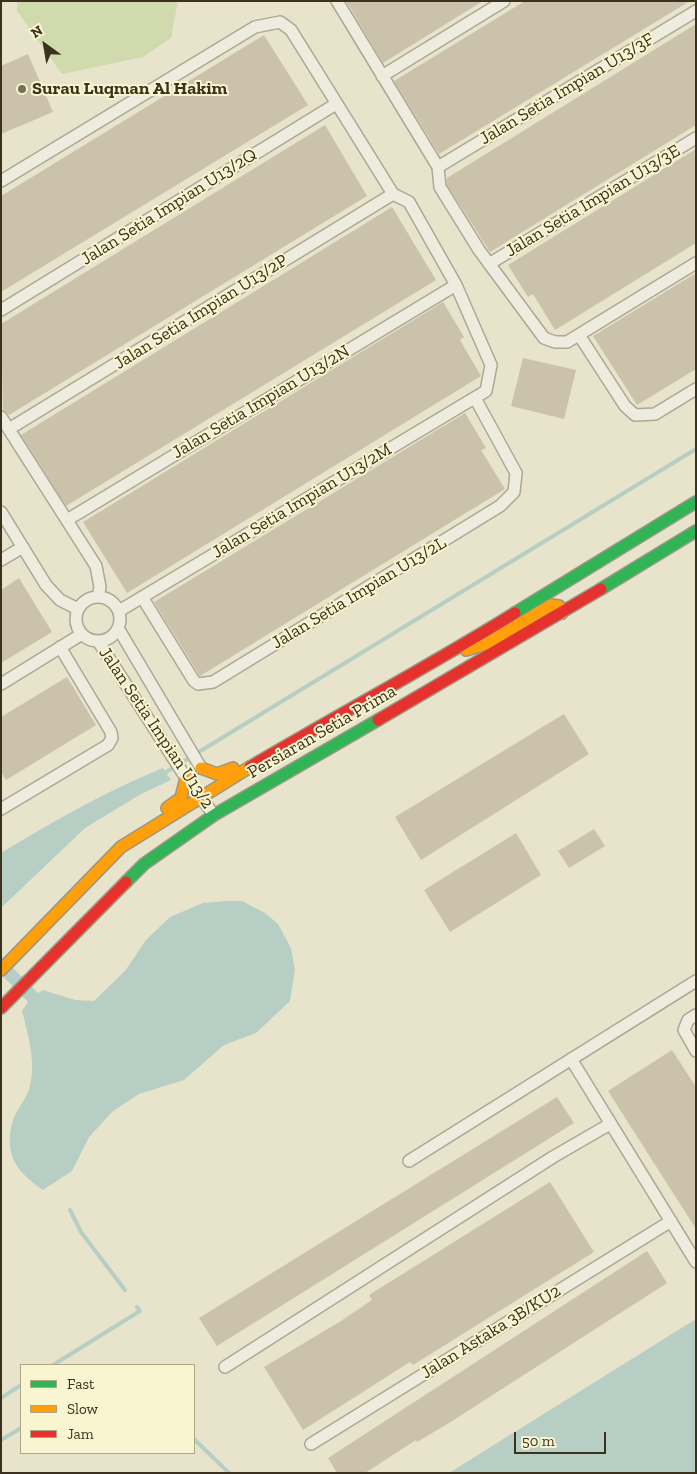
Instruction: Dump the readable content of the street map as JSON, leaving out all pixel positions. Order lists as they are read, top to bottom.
{
  "streets": {
    "street": [
      "Jalan Setia Impian U13/3F",
      "Jalan Setia Impian U13/3E",
      "Jalan Setia Impian U13/2Q",
      "Jalan Setia Impian U13/2P",
      "Jalan Setia Impian U13/2N",
      "Jalan Setia Impian U13/2M",
      "Jalan Setia Impian U13/2L",
      "Jalan Setia Impian U13/2",
      "Persiaran Setia Prima",
      "Jalan Astaka 3B/KU2"
    ]
  },
  "crossings": [
    ["Jalan Setia Impian U13/2N", "Jalan Setia Impian U13/2M"],
    ["Jalan Setia Impian U13/2M", "Jalan Setia Impian U13/2L"],
    ["Jalan Setia Impian U13/2M", "Jalan Setia Impian U13/2"],
    ["Jalan Setia Impian U13/2", "Persiaran Setia Prima"]
  ],
  "places": ["Surau Luqman Al Hakim"],
  "legend": ["Fast", "Slow", "Jam"],
  "scale_bar": "50 m",
  "north": "top left"
}
